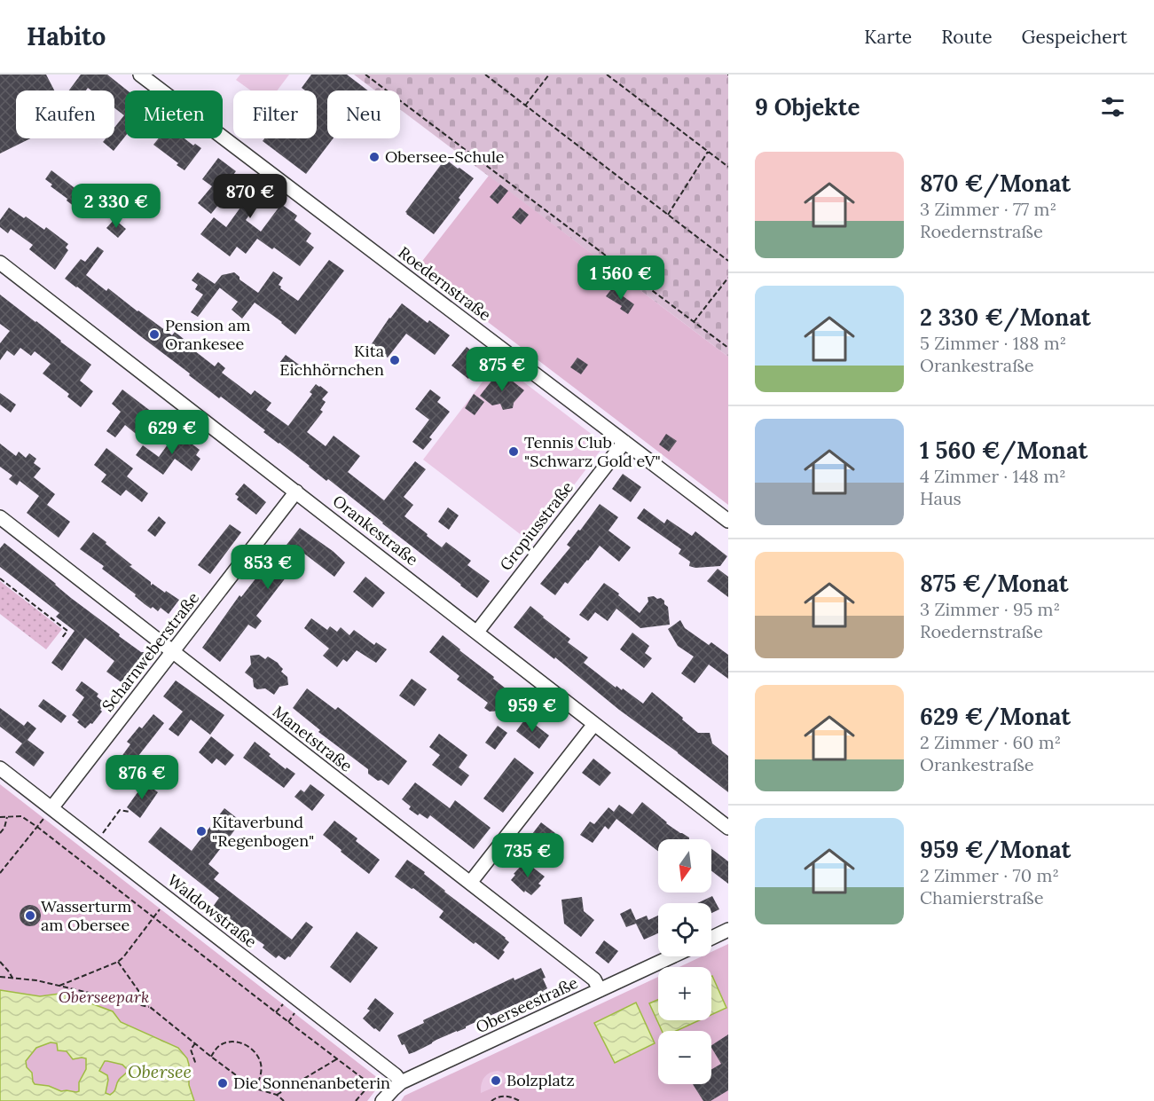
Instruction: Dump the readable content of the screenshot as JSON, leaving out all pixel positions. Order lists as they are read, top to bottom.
{
  "streets": {
    "street": [
      "Roedernstraße",
      "Gropiusstraße",
      "Orankestraße",
      "Scharnweberstraße",
      "Manetstraße",
      "Waldowstraße",
      "Oberseestraße"
    ]
  },
  "crossings": [
    ["Roedernstraße", "Gropiusstraße"],
    ["Gropiusstraße", "Orankestraße"],
    ["Orankestraße", "Scharnweberstraße"],
    ["Scharnweberstraße", "Manetstraße"],
    ["Scharnweberstraße", "Waldowstraße"],
    ["Manetstraße", "Oberseestraße"],
    ["Waldowstraße", "Oberseestraße"]
  ],
  "water": ["Obersee"],
  "parks": ["Oberseepark"],
  "places": [
    "Obersee-Schule",
    "Pension am Orankesee",
    "Kita Eichhörnchen",
    "Tennis Club \"Schwarz Gold eV\"",
    "Kitaverbund \"Regenbogen\"",
    "Wasserturm am Obersee",
    "Bolzplatz",
    "Die Sonnenanbeterin"
  ],
  "north": "bottom",
  "page": {
    "header": "Habito",
    "nav": ["Karte", "Route", "Gespeichert"],
    "heading": "9 Objekte",
    "chip": [
      "Kaufen",
      "Mieten",
      "Filter",
      "Neu"
    ],
    "list": [
      {
        "name": "870 €/Monat",
        "note": "3 Zimmer · 77 m² · Roedernstraße"
      },
      {
        "name": "2 330 €/Monat",
        "note": "5 Zimmer · 188 m² · Orankestraße"
      },
      {
        "name": "1 560 €/Monat",
        "note": "4 Zimmer · 148 m² · Haus"
      },
      {
        "name": "875 €/Monat",
        "note": "3 Zimmer · 95 m² · Roedernstraße"
      },
      {
        "name": "629 €/Monat",
        "note": "2 Zimmer · 60 m² · Orankestraße"
      },
      {
        "name": "959 €/Monat",
        "note": "2 Zimmer · 70 m² · Chamierstraße"
      }
    ],
    "price": [
      "870 €",
      "2 330 €",
      "1 560 €",
      "875 €",
      "629 €",
      "853 €",
      "959 €",
      "876 €",
      "735 €"
    ],
    "map_buttons": ["+", "−"]
  }
}
